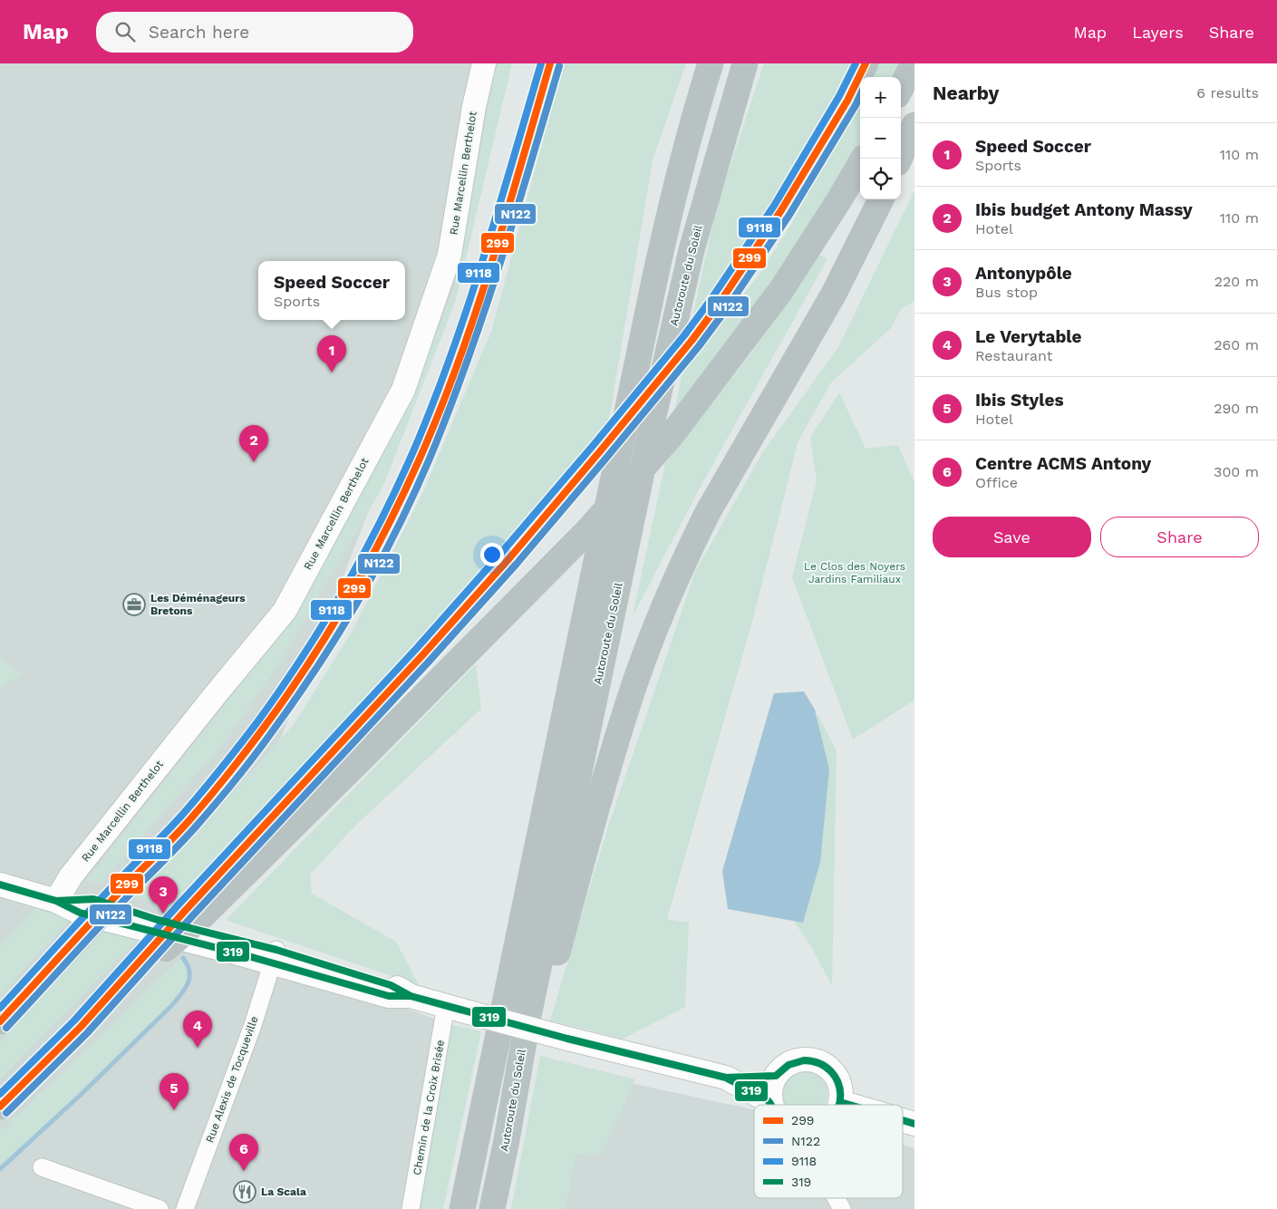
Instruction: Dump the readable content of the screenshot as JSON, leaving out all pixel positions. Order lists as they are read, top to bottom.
{
  "streets": {
    "highway": ["Autoroute du Soleil"],
    "street": ["Rue Marcellin Berthelot", "Rue Alexis de Tocqueville", "Chemin de la Croix Brisée"]
  },
  "parks": ["Le Clos des Noyers Jardins Familiaux"],
  "places": {
    "office": ["Les Déménageurs Bretons"],
    "restaurant": ["La Scala"]
  },
  "lines": [
    "transit line 299",
    "transit line 9118",
    "transit line N122",
    "transit line 319"
  ],
  "legend": [
    "299",
    "N122",
    "9118",
    "319"
  ],
  "page": {
    "header": "Map",
    "search": "Search here",
    "nav": ["Map", "Layers", "Share"],
    "heading": ["Nearby", "6 results"],
    "map_buttons": ["+", "−"],
    "list": [
      {
        "mark": "1",
        "name": "Speed Soccer",
        "note": "Sports",
        "value": "110 m"
      },
      {
        "mark": "2",
        "name": "Ibis budget Antony Massy",
        "note": "Hotel",
        "value": "110 m"
      },
      {
        "mark": "3",
        "name": "Antonypôle",
        "note": "Bus stop",
        "value": "220 m"
      },
      {
        "mark": "4",
        "name": "Le Verytable",
        "note": "Restaurant",
        "value": "260 m"
      },
      {
        "mark": "5",
        "name": "Ibis Styles",
        "note": "Hotel",
        "value": "290 m"
      },
      {
        "mark": "6",
        "name": "Centre ACMS Antony",
        "note": "Office",
        "value": "300 m"
      }
    ],
    "popup": ["Speed Soccer", "Sports"],
    "pins": [
      "1",
      "2",
      "3",
      "4",
      "5",
      "6"
    ],
    "buttons": ["Save", "Share"]
  }
}
